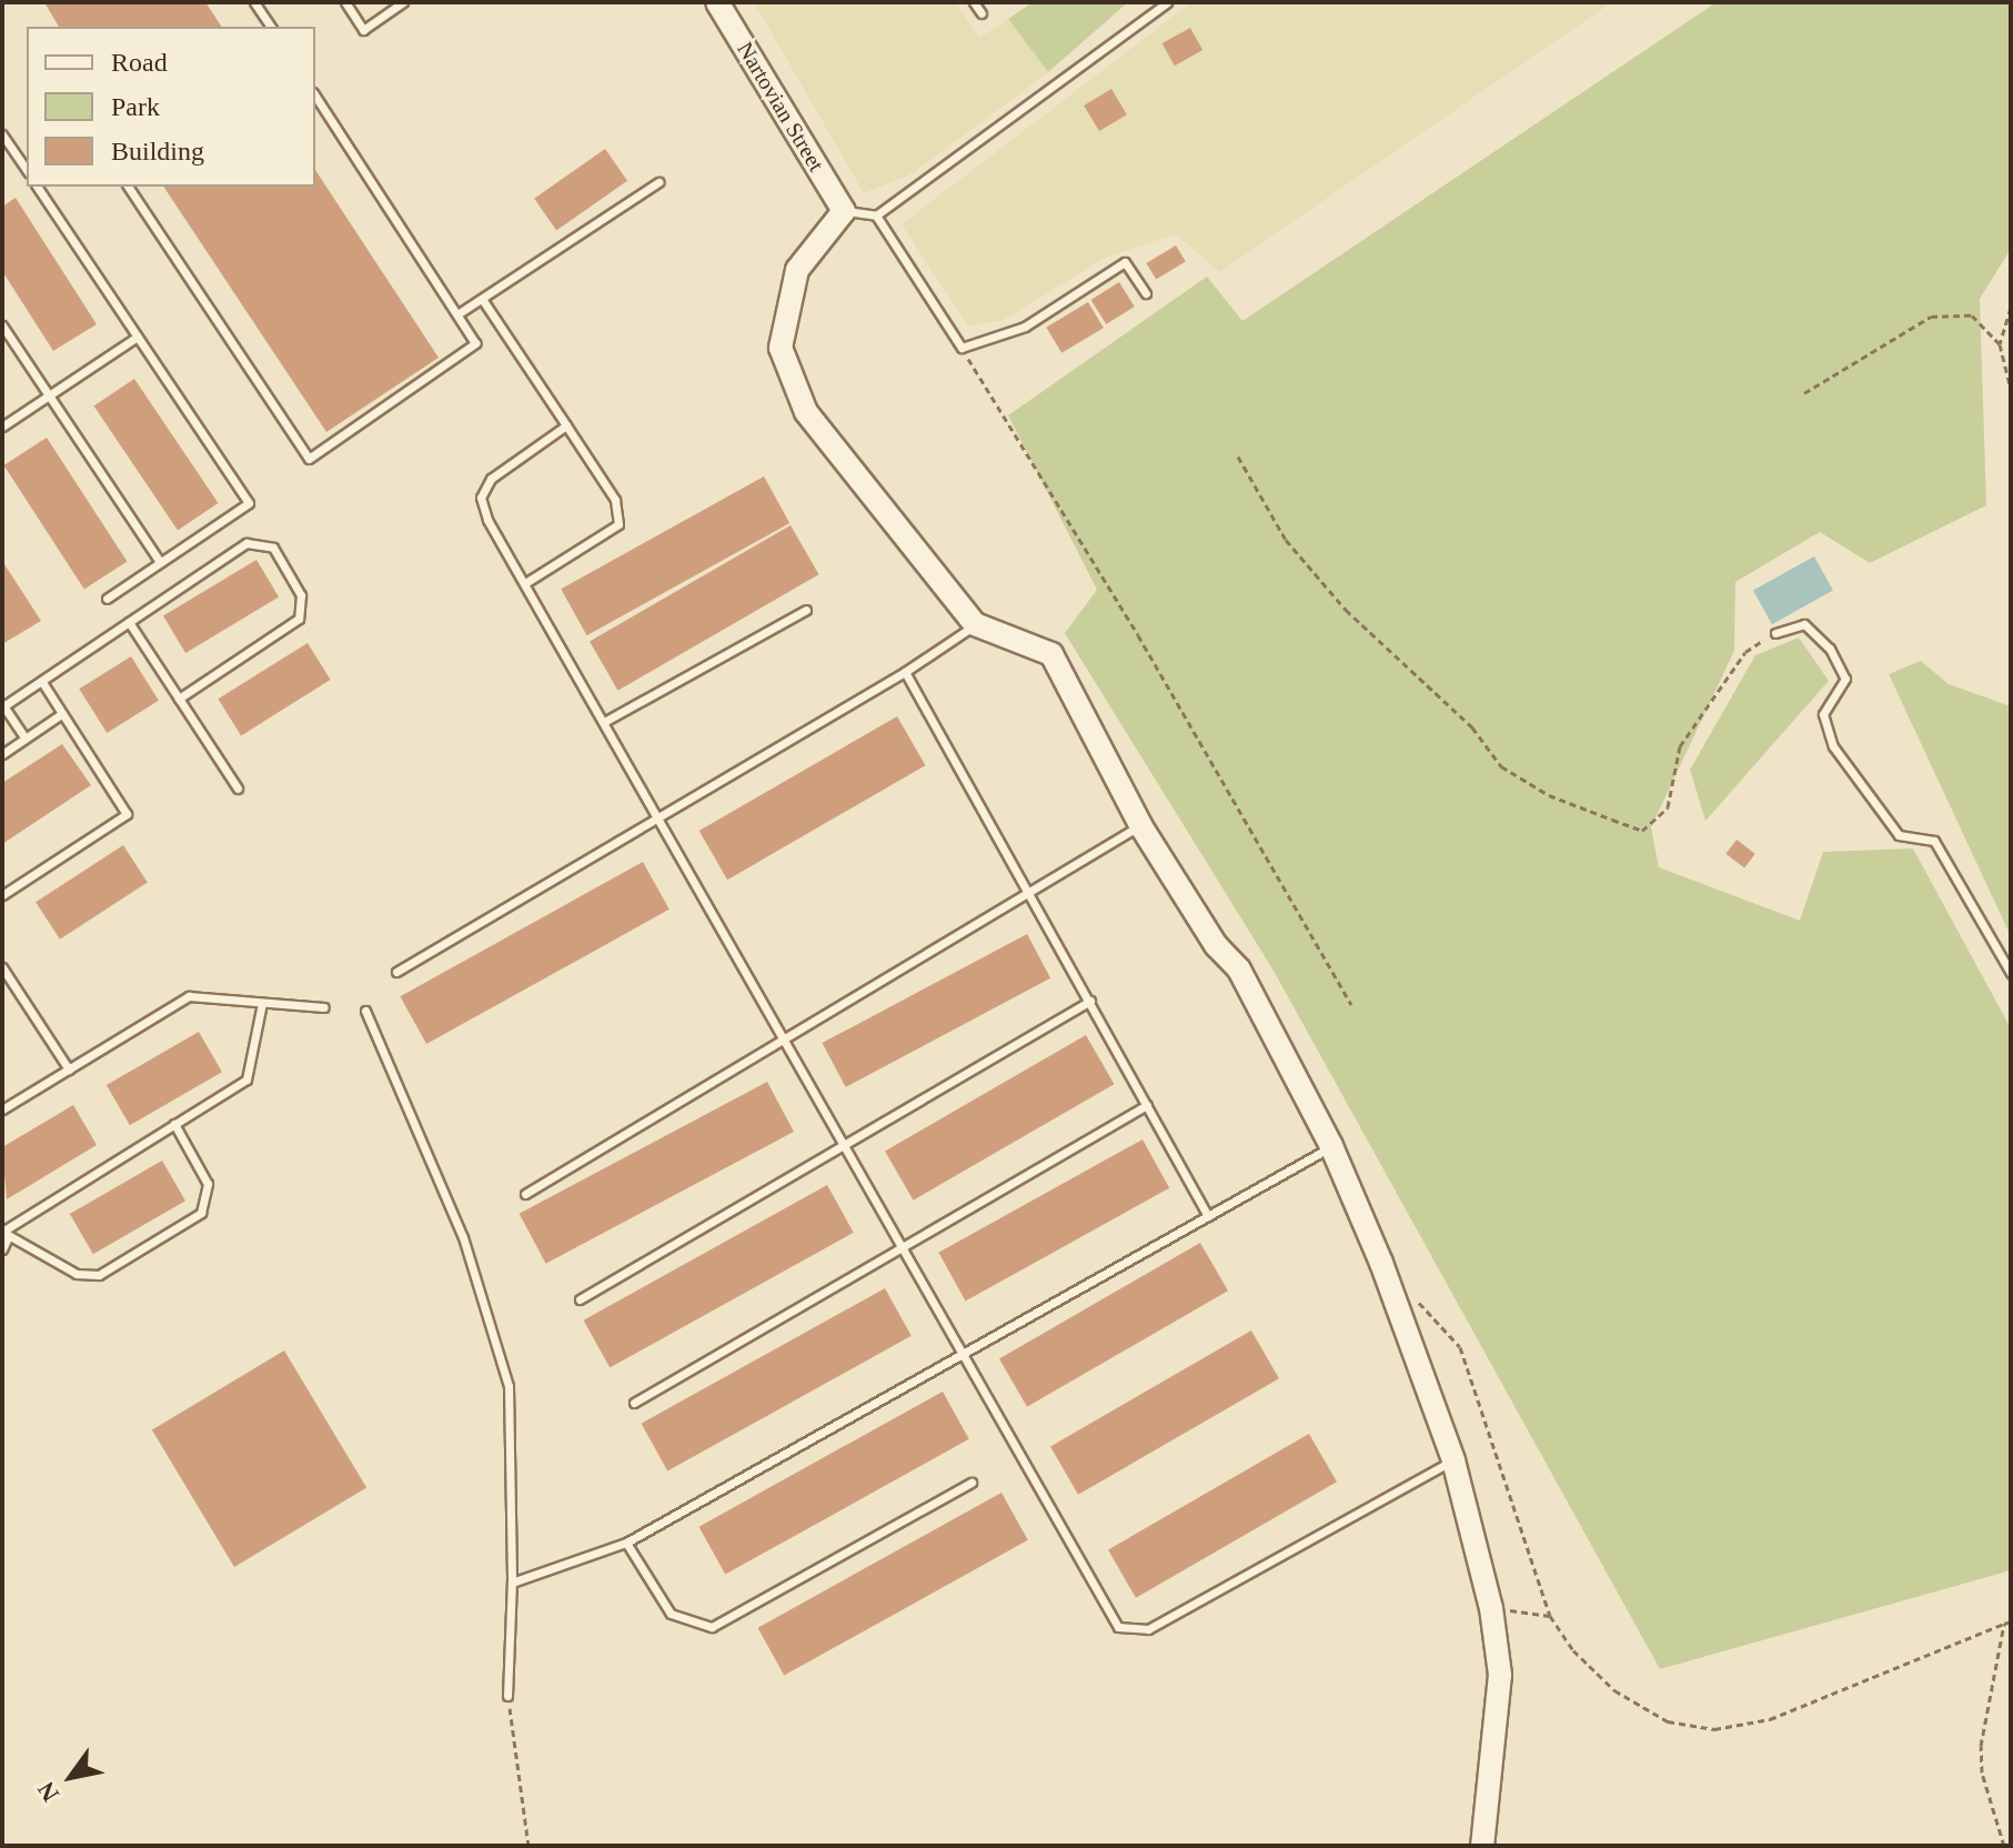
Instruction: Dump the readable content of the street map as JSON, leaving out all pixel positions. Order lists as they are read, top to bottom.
{
  "streets": {
    "street": ["Nartovian Street"]
  },
  "legend": ["Road", "Park", "Building"],
  "north": "bottom left"
}
